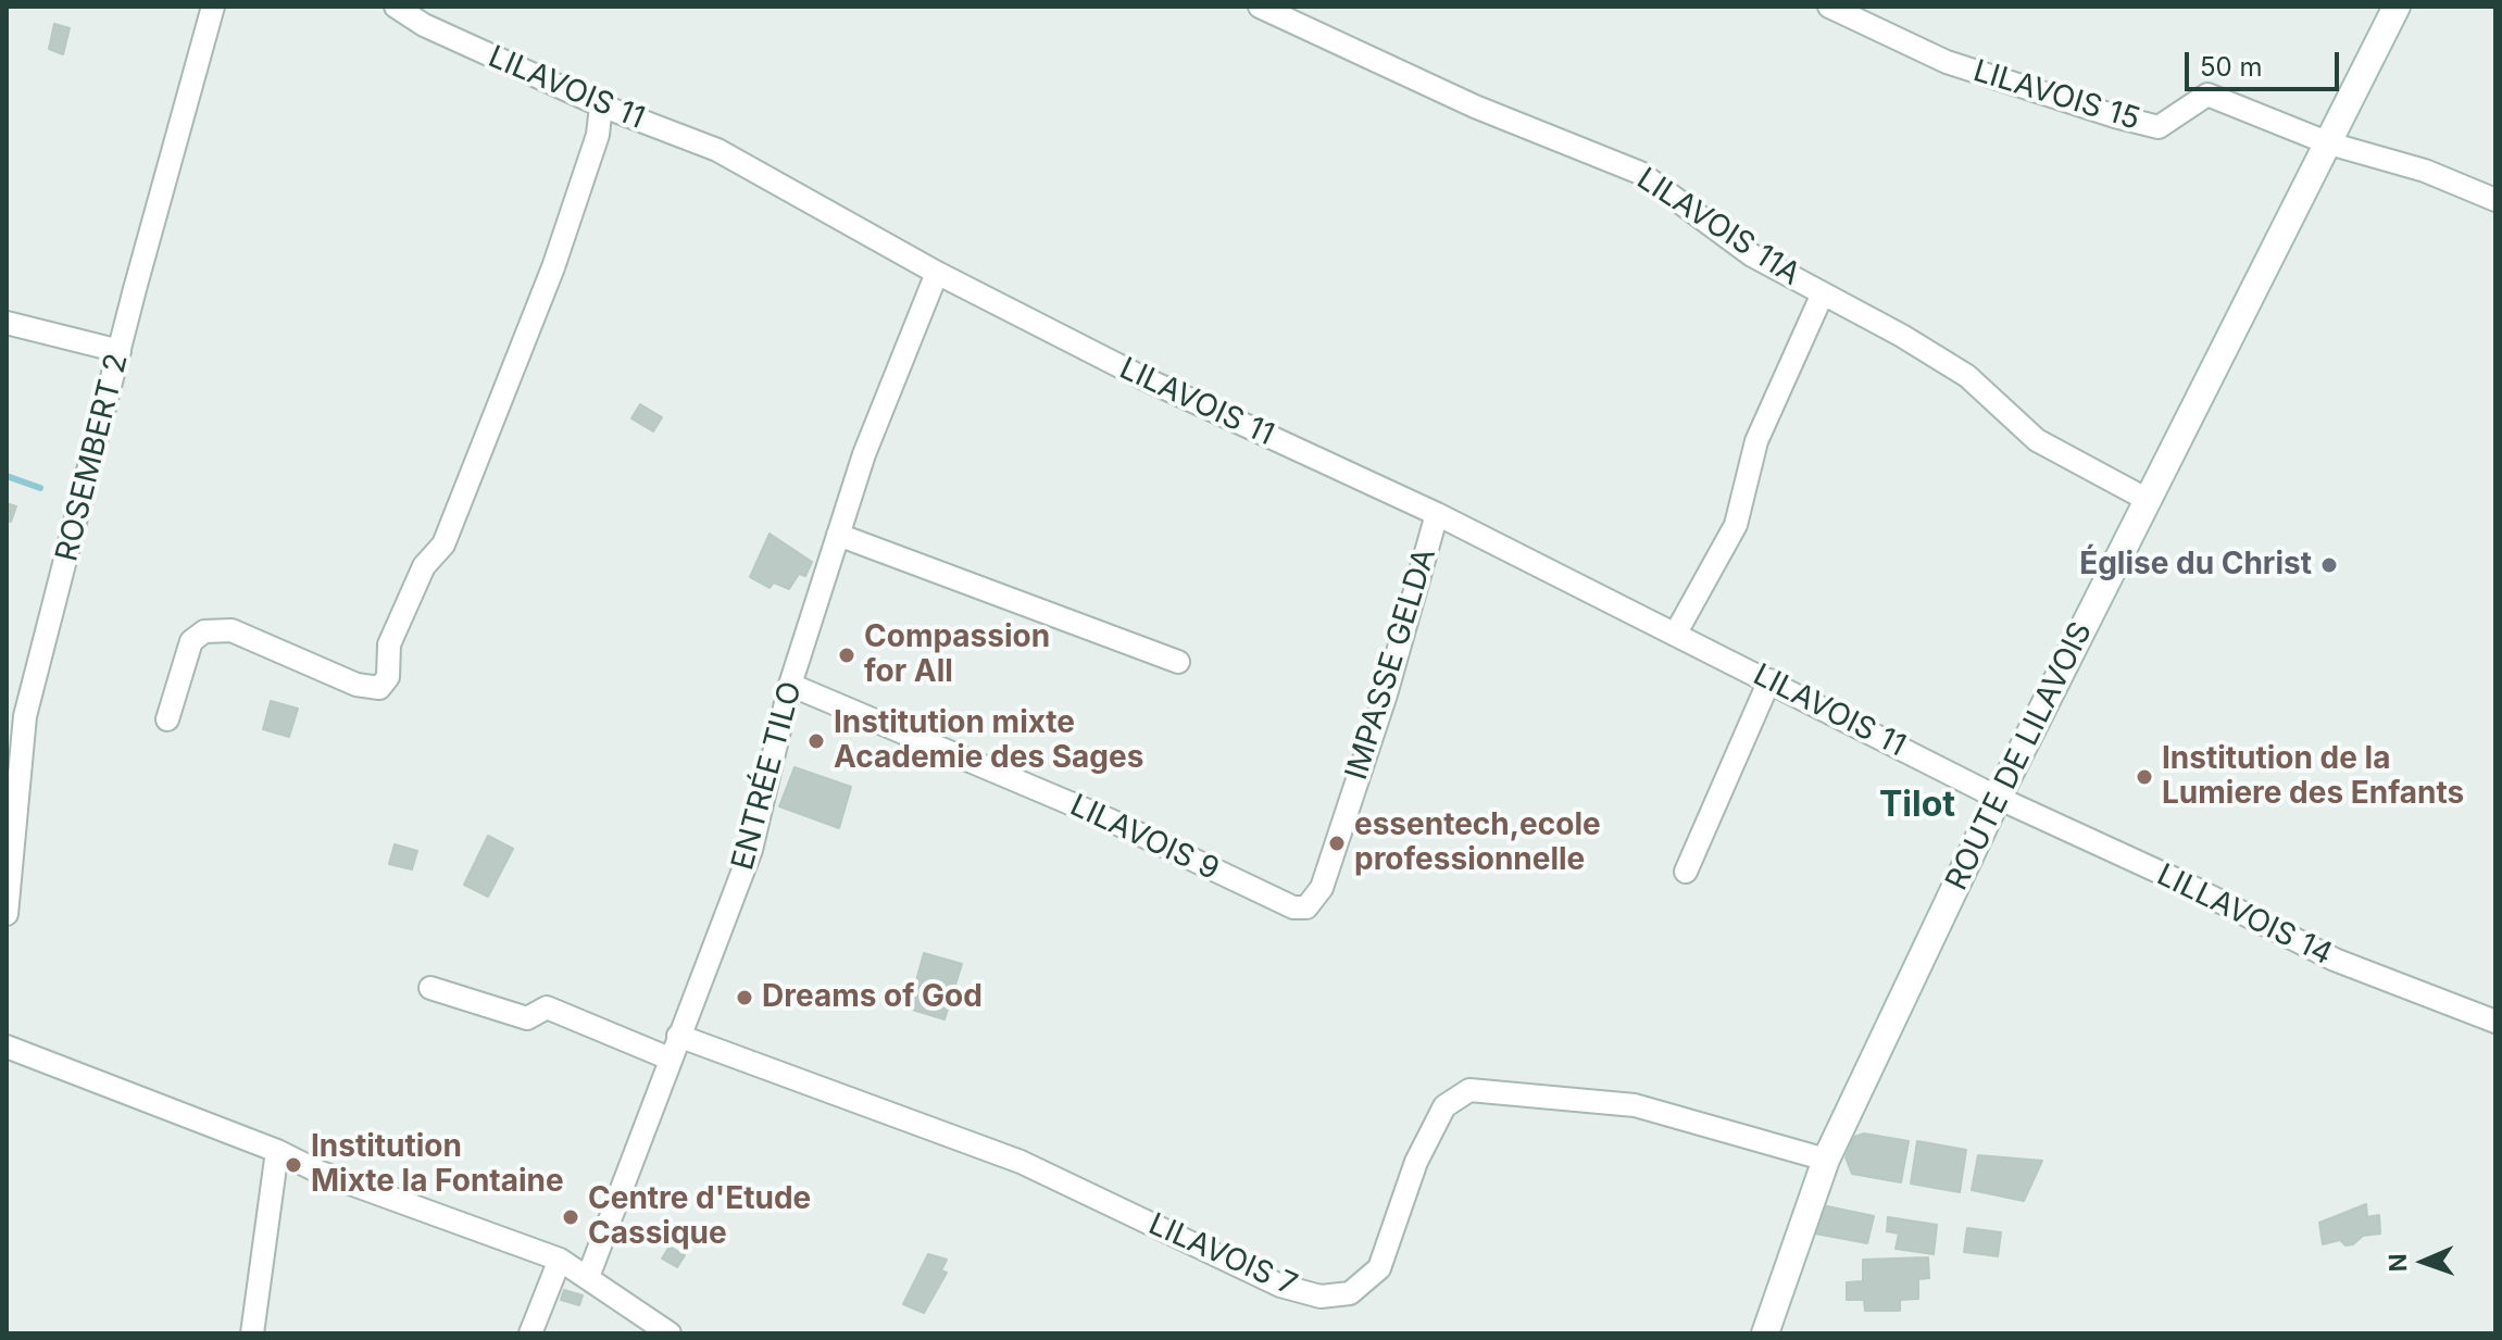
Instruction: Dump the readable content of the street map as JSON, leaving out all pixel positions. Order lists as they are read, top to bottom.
{
  "streets": {
    "main road": ["ROUTE DE LILAVOIS"],
    "street": [
      "LILAVOIS 11",
      "LILAVOIS 15",
      "LILAVOIS 11A",
      "ROSEMBERT 2",
      "IMPASSE GELDA",
      "ENTRÉE TILO",
      "LILAVOIS 9",
      "LILLAVOIS 14",
      "LILAVOIS 7"
    ]
  },
  "crossings": [
    ["LILAVOIS 11", "IMPASSE GELDA"],
    ["LILAVOIS 11", "ROUTE DE LILAVOIS"],
    ["LILAVOIS 11", "ENTRÉE TILO"],
    ["LILAVOIS 11", "LILLAVOIS 14"],
    ["LILAVOIS 15", "ROUTE DE LILAVOIS"],
    ["LILAVOIS 11A", "ROUTE DE LILAVOIS"],
    ["IMPASSE GELDA", "LILAVOIS 9"],
    ["ROUTE DE LILAVOIS", "LILLAVOIS 14"],
    ["ROUTE DE LILAVOIS", "LILAVOIS 7"],
    ["ENTRÉE TILO", "LILAVOIS 9"],
    ["ENTRÉE TILO", "LILAVOIS 7"]
  ],
  "districts": ["Tilot"],
  "places": [
    "Église du Christ",
    "Compassion for All",
    "Institution mixte Academie des Sages",
    "Institution de la Lumiere des Enfants",
    "essentech,ecole professionnelle",
    "Dreams of God",
    "Institution Mixte la Fontaine",
    "Centre d'Etude Cassique"
  ],
  "scale_bar": "50 m",
  "north": "left"
}
